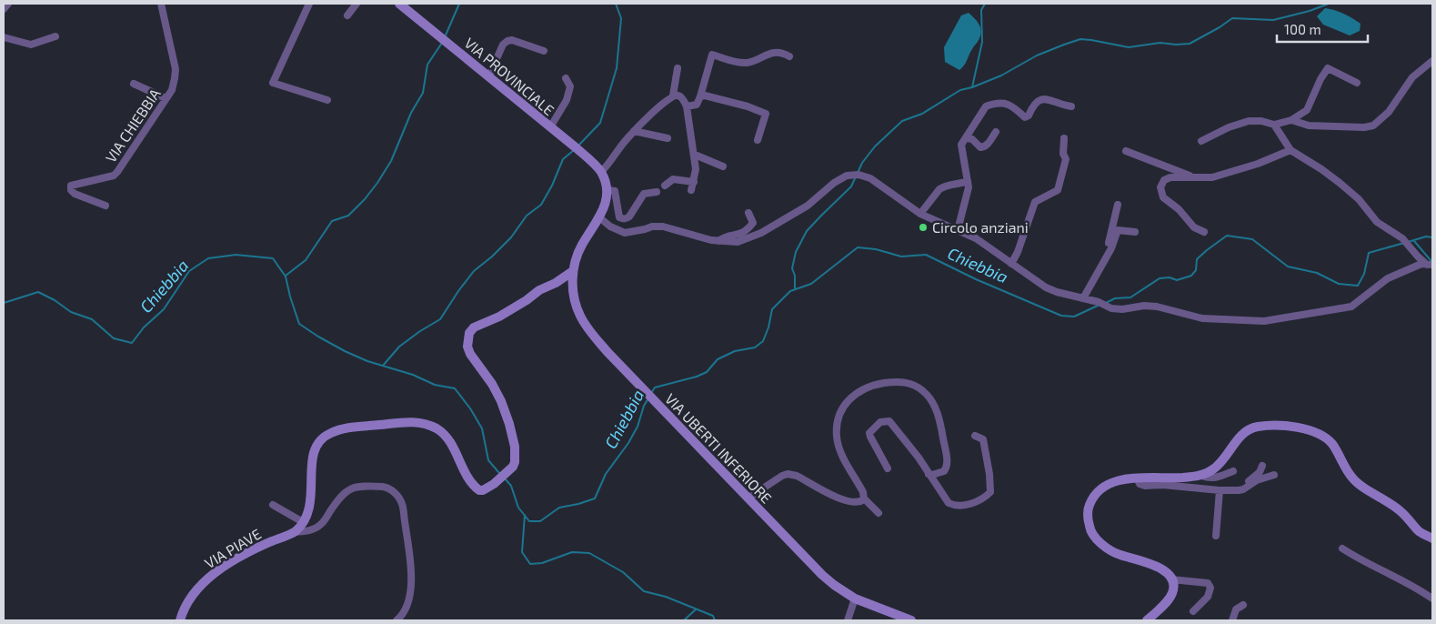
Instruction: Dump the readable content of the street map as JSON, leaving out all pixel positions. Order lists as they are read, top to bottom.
{
  "streets": {
    "main road": ["VIA PROVINCIALE", "VIA UBERTI INFERIORE", "VIA PIAVE"],
    "street": ["VIA CHIEBBIA"]
  },
  "water": ["Chiebbia"],
  "places": ["Circolo anziani"],
  "scale_bar": "100 m"
}
